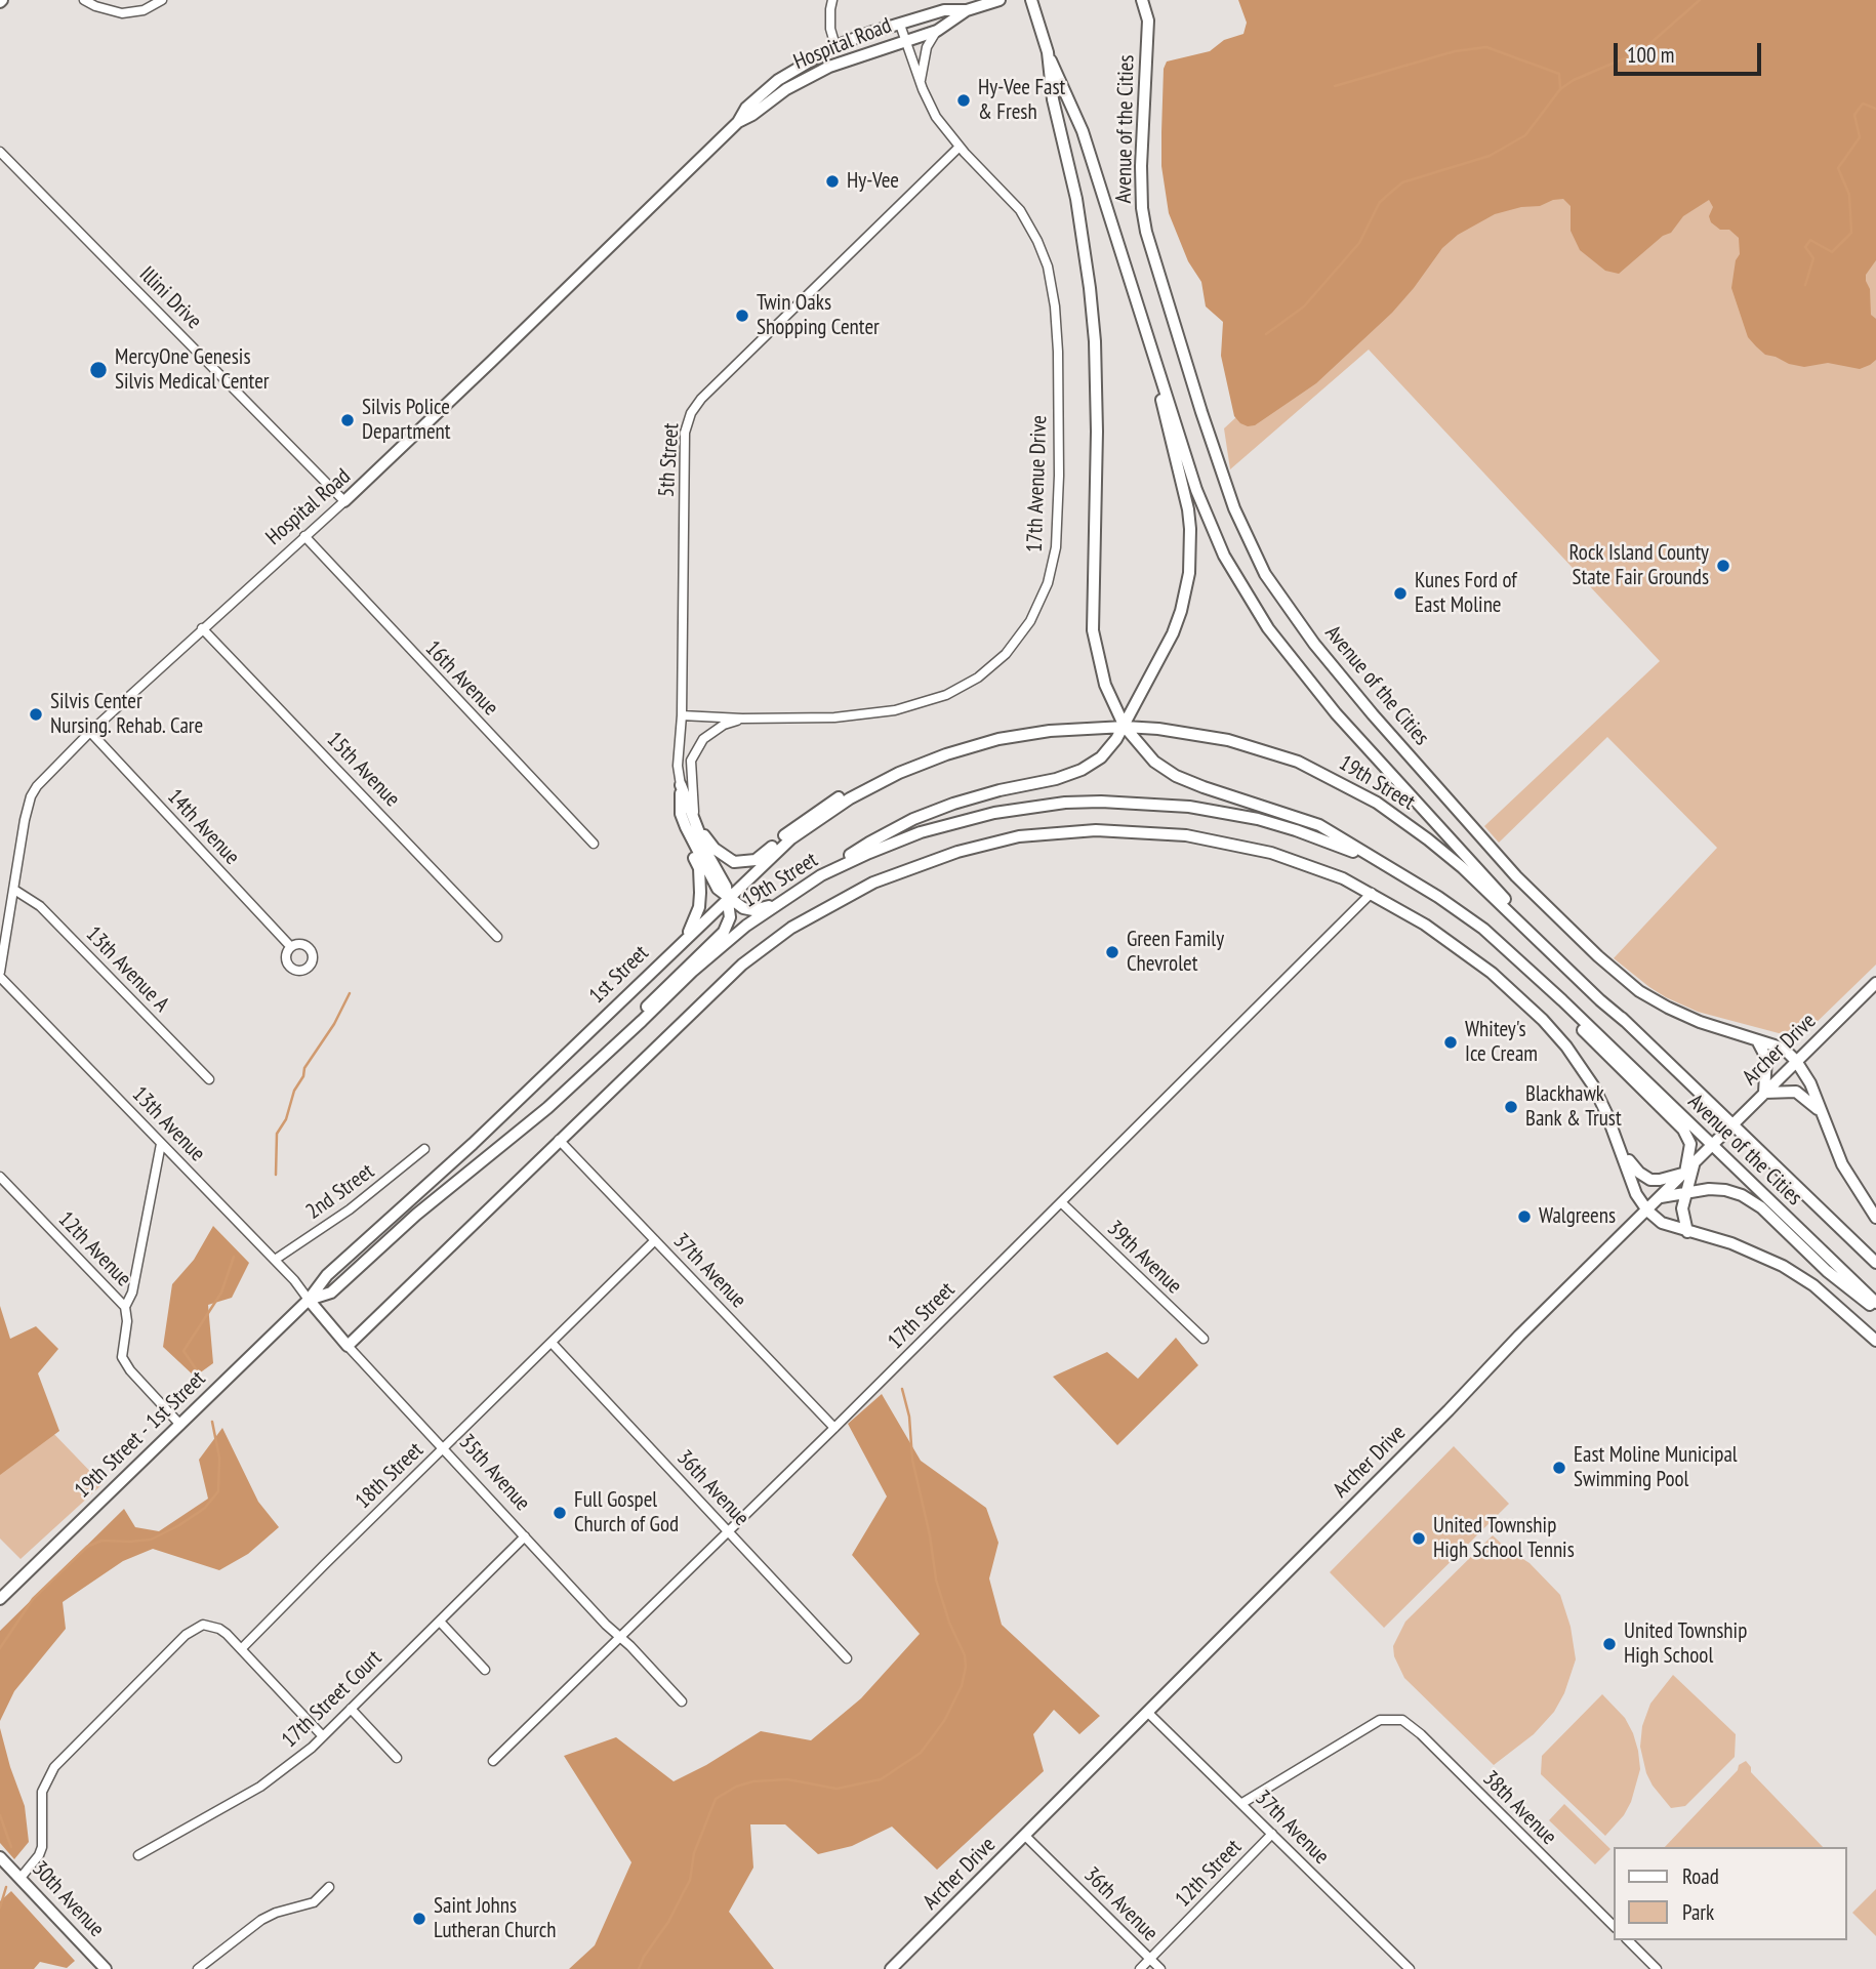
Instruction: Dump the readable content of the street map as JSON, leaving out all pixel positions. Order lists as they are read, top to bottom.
{
  "streets": {
    "main road": [
      "Hospital Road",
      "Avenue of the Cities",
      "19th Street",
      "1st Street",
      "Archer Drive",
      "19th Street - 1st Street",
      "35th Avenue",
      "30th Avenue"
    ],
    "street": [
      "Illini Drive",
      "5th Street",
      "17th Avenue Drive",
      "16th Avenue",
      "15th Avenue",
      "14th Avenue",
      "13th Avenue A",
      "13th Avenue",
      "2nd Street",
      "12th Avenue",
      "39th Avenue",
      "37th Avenue",
      "17th Street",
      "18th Street",
      "36th Avenue",
      "17th Street Court",
      "38th Avenue",
      "12th Street"
    ]
  },
  "crossings": [
    ["Hospital Road", "Illini Drive"],
    ["Hospital Road", "17th Avenue Drive"],
    ["Hospital Road", "16th Avenue"],
    ["Hospital Road", "15th Avenue"],
    ["Hospital Road", "14th Avenue"],
    ["Hospital Road", "13th Avenue A"],
    ["Hospital Road", "13th Avenue"],
    ["Avenue of the Cities", "19th Street"],
    ["Avenue of the Cities", "Archer Drive"],
    ["5th Street", "17th Avenue Drive"],
    ["19th Street", "1st Street"],
    ["19th Street", "13th Avenue"],
    ["19th Street", "19th Street - 1st Street"],
    ["19th Street", "35th Avenue"],
    ["1st Street", "13th Avenue"],
    ["1st Street", "19th Street - 1st Street"],
    ["1st Street", "35th Avenue"],
    ["Archer Drive", "37th Avenue"],
    ["Archer Drive", "36th Avenue"],
    ["13th Avenue", "2nd Street"],
    ["13th Avenue", "19th Street - 1st Street"],
    ["13th Avenue", "35th Avenue"],
    ["12th Avenue", "19th Street - 1st Street"],
    ["39th Avenue", "17th Street"],
    ["37th Avenue", "17th Street"],
    ["37th Avenue", "18th Street"],
    ["37th Avenue", "38th Avenue"],
    ["37th Avenue", "12th Street"],
    ["17th Street", "35th Avenue"],
    ["17th Street", "36th Avenue"],
    ["19th Street - 1st Street", "35th Avenue"],
    ["35th Avenue", "18th Street"],
    ["35th Avenue", "17th Street Court"],
    ["18th Street", "36th Avenue"],
    ["36th Avenue", "12th Street"]
  ],
  "places": [
    "Hy-Vee Fast & Fresh",
    "Hy-Vee",
    "Twin Oaks Shopping Center",
    "MercyOne Genesis Silvis Medical Center",
    "Silvis Police Department",
    "Rock Island County State Fair Grounds",
    "Kunes Ford of East Moline",
    "Silvis Center Nursing. Rehab. Care",
    "Green Family Chevrolet",
    "Whitey's Ice Cream",
    "Blackhawk Bank & Trust",
    "Walgreens",
    "East Moline Municipal Swimming Pool",
    "Full Gospel Church of God",
    "United Township High School Tennis",
    "United Township High School",
    "Saint Johns Lutheran Church"
  ],
  "legend": ["Road", "Park"],
  "scale_bar": "100 m"
}
